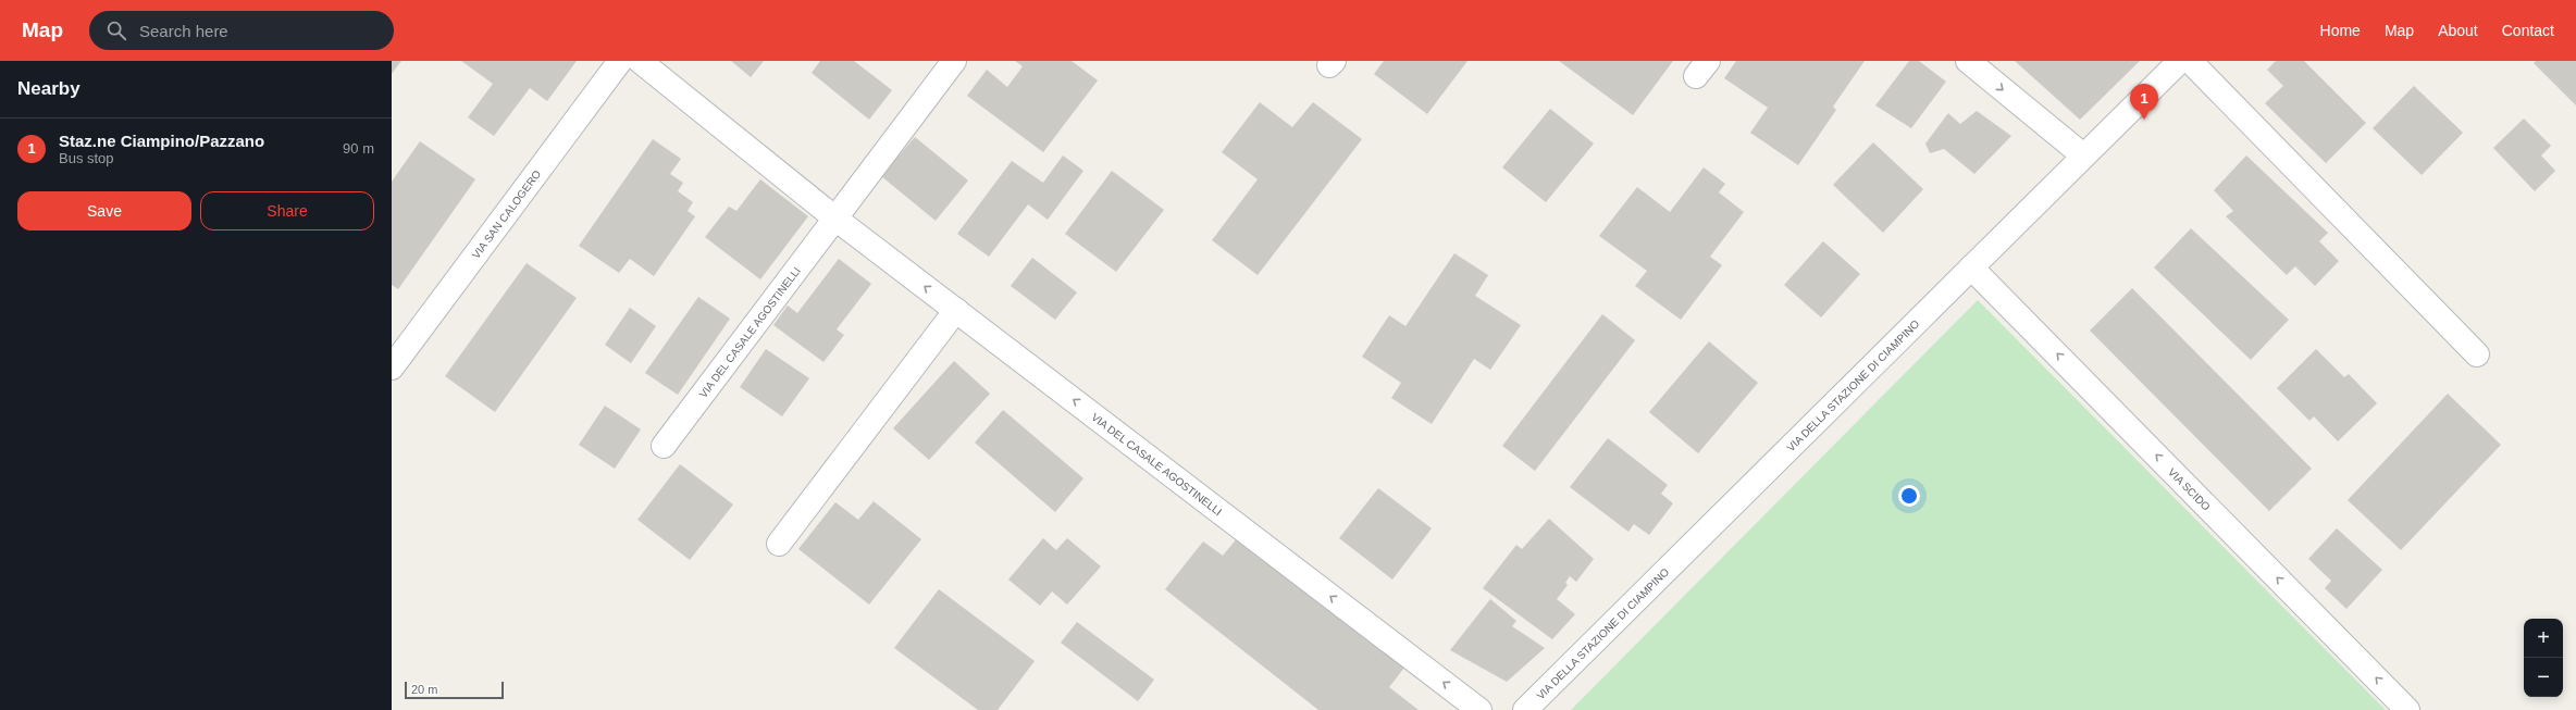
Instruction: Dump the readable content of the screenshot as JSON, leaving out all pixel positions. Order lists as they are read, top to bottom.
{
  "streets": {
    "street": [
      "VIA SAN CALOGERO",
      "VIA DEL CASALE AGOSTINELLI",
      "VIA DELLA STAZIONE DI CIAMPINO",
      "VIA SCIDO"
    ]
  },
  "crossings": [
    ["VIA DELLA STAZIONE DI CIAMPINO", "VIA SCIDO"]
  ],
  "one_way": ["VIA DEL CASALE AGOSTINELLI", "VIA SCIDO"],
  "scale_bar": "20 m",
  "page": {
    "header": "Map",
    "search": "Search here",
    "nav": [
      "Home",
      "Map",
      "About",
      "Contact"
    ],
    "heading": "Nearby",
    "pins": "1",
    "list": [
      {
        "mark": "1",
        "name": "Staz.ne Ciampino/Pazzano",
        "note": "Bus stop",
        "value": "90 m"
      }
    ],
    "buttons": ["Save", "Share"],
    "map_buttons": ["+", "−"],
    "scale": "20 m"
  }
}
